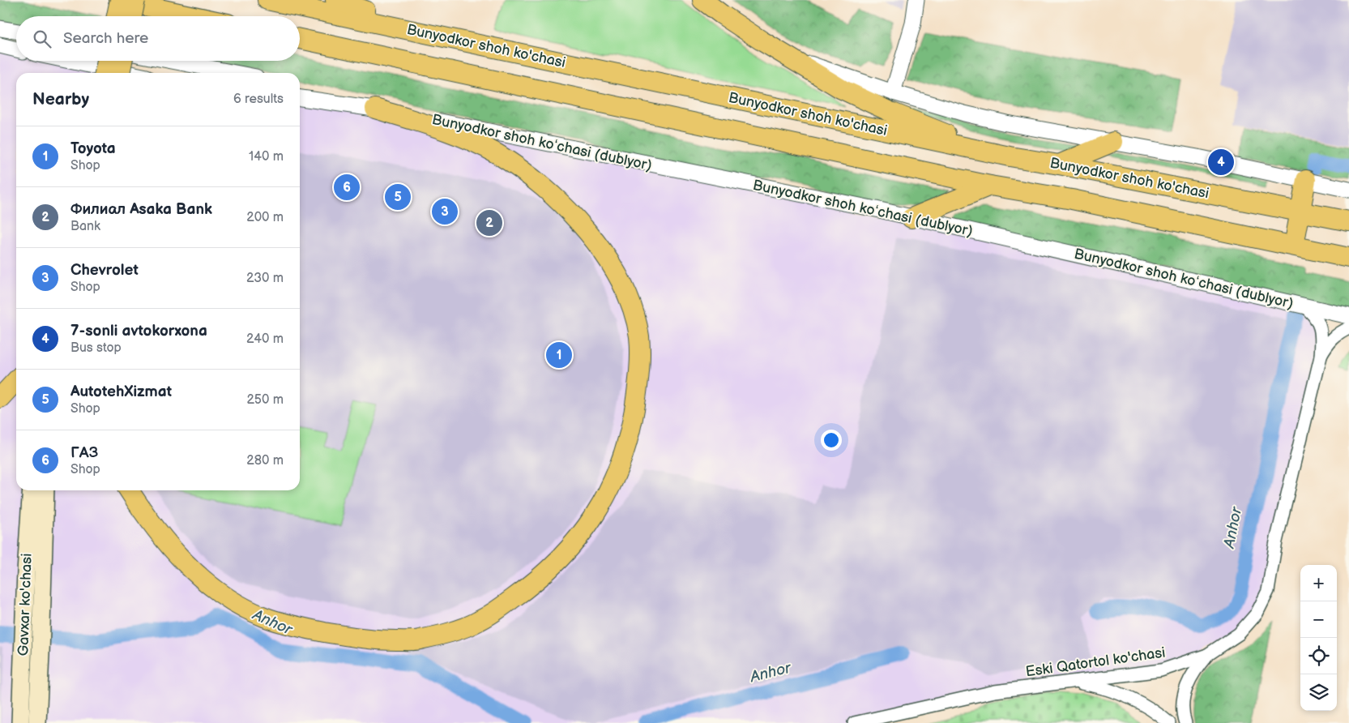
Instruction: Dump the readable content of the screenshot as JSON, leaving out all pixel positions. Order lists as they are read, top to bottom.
{
  "streets": {
    "main road": ["Bunyodkor shoh ko'chasi", "Gavxar ko'chasi"],
    "street": ["Bunyodkor shoh koʻchasi (dublyor)", "Eski Qatortol ko'chasi"]
  },
  "crossings": [
    ["Bunyodkor shoh koʻchasi (dublyor)", "Eski Qatortol ko'chasi"]
  ],
  "water": ["Anhor"],
  "page": {
    "search": "Search here",
    "heading": ["Nearby", "6 results"],
    "list": [
      {
        "mark": "1",
        "name": "Toyota",
        "note": "Shop",
        "value": "140 m"
      },
      {
        "mark": "2",
        "name": "Филиал Asaka Bank",
        "note": "Bank",
        "value": "200 m"
      },
      {
        "mark": "3",
        "name": "Chevrolet",
        "note": "Shop",
        "value": "230 m"
      },
      {
        "mark": "4",
        "name": "7-sonli avtokorxona",
        "note": "Bus stop",
        "value": "240 m"
      },
      {
        "mark": "5",
        "name": "AutotehXizmat",
        "note": "Shop",
        "value": "250 m"
      },
      {
        "mark": "6",
        "name": "ГАЗ",
        "note": "Shop",
        "value": "280 m"
      }
    ],
    "pins": [
      "4",
      "6",
      "5",
      "3",
      "2",
      "1"
    ],
    "map_buttons": ["+", "−"]
  }
}
